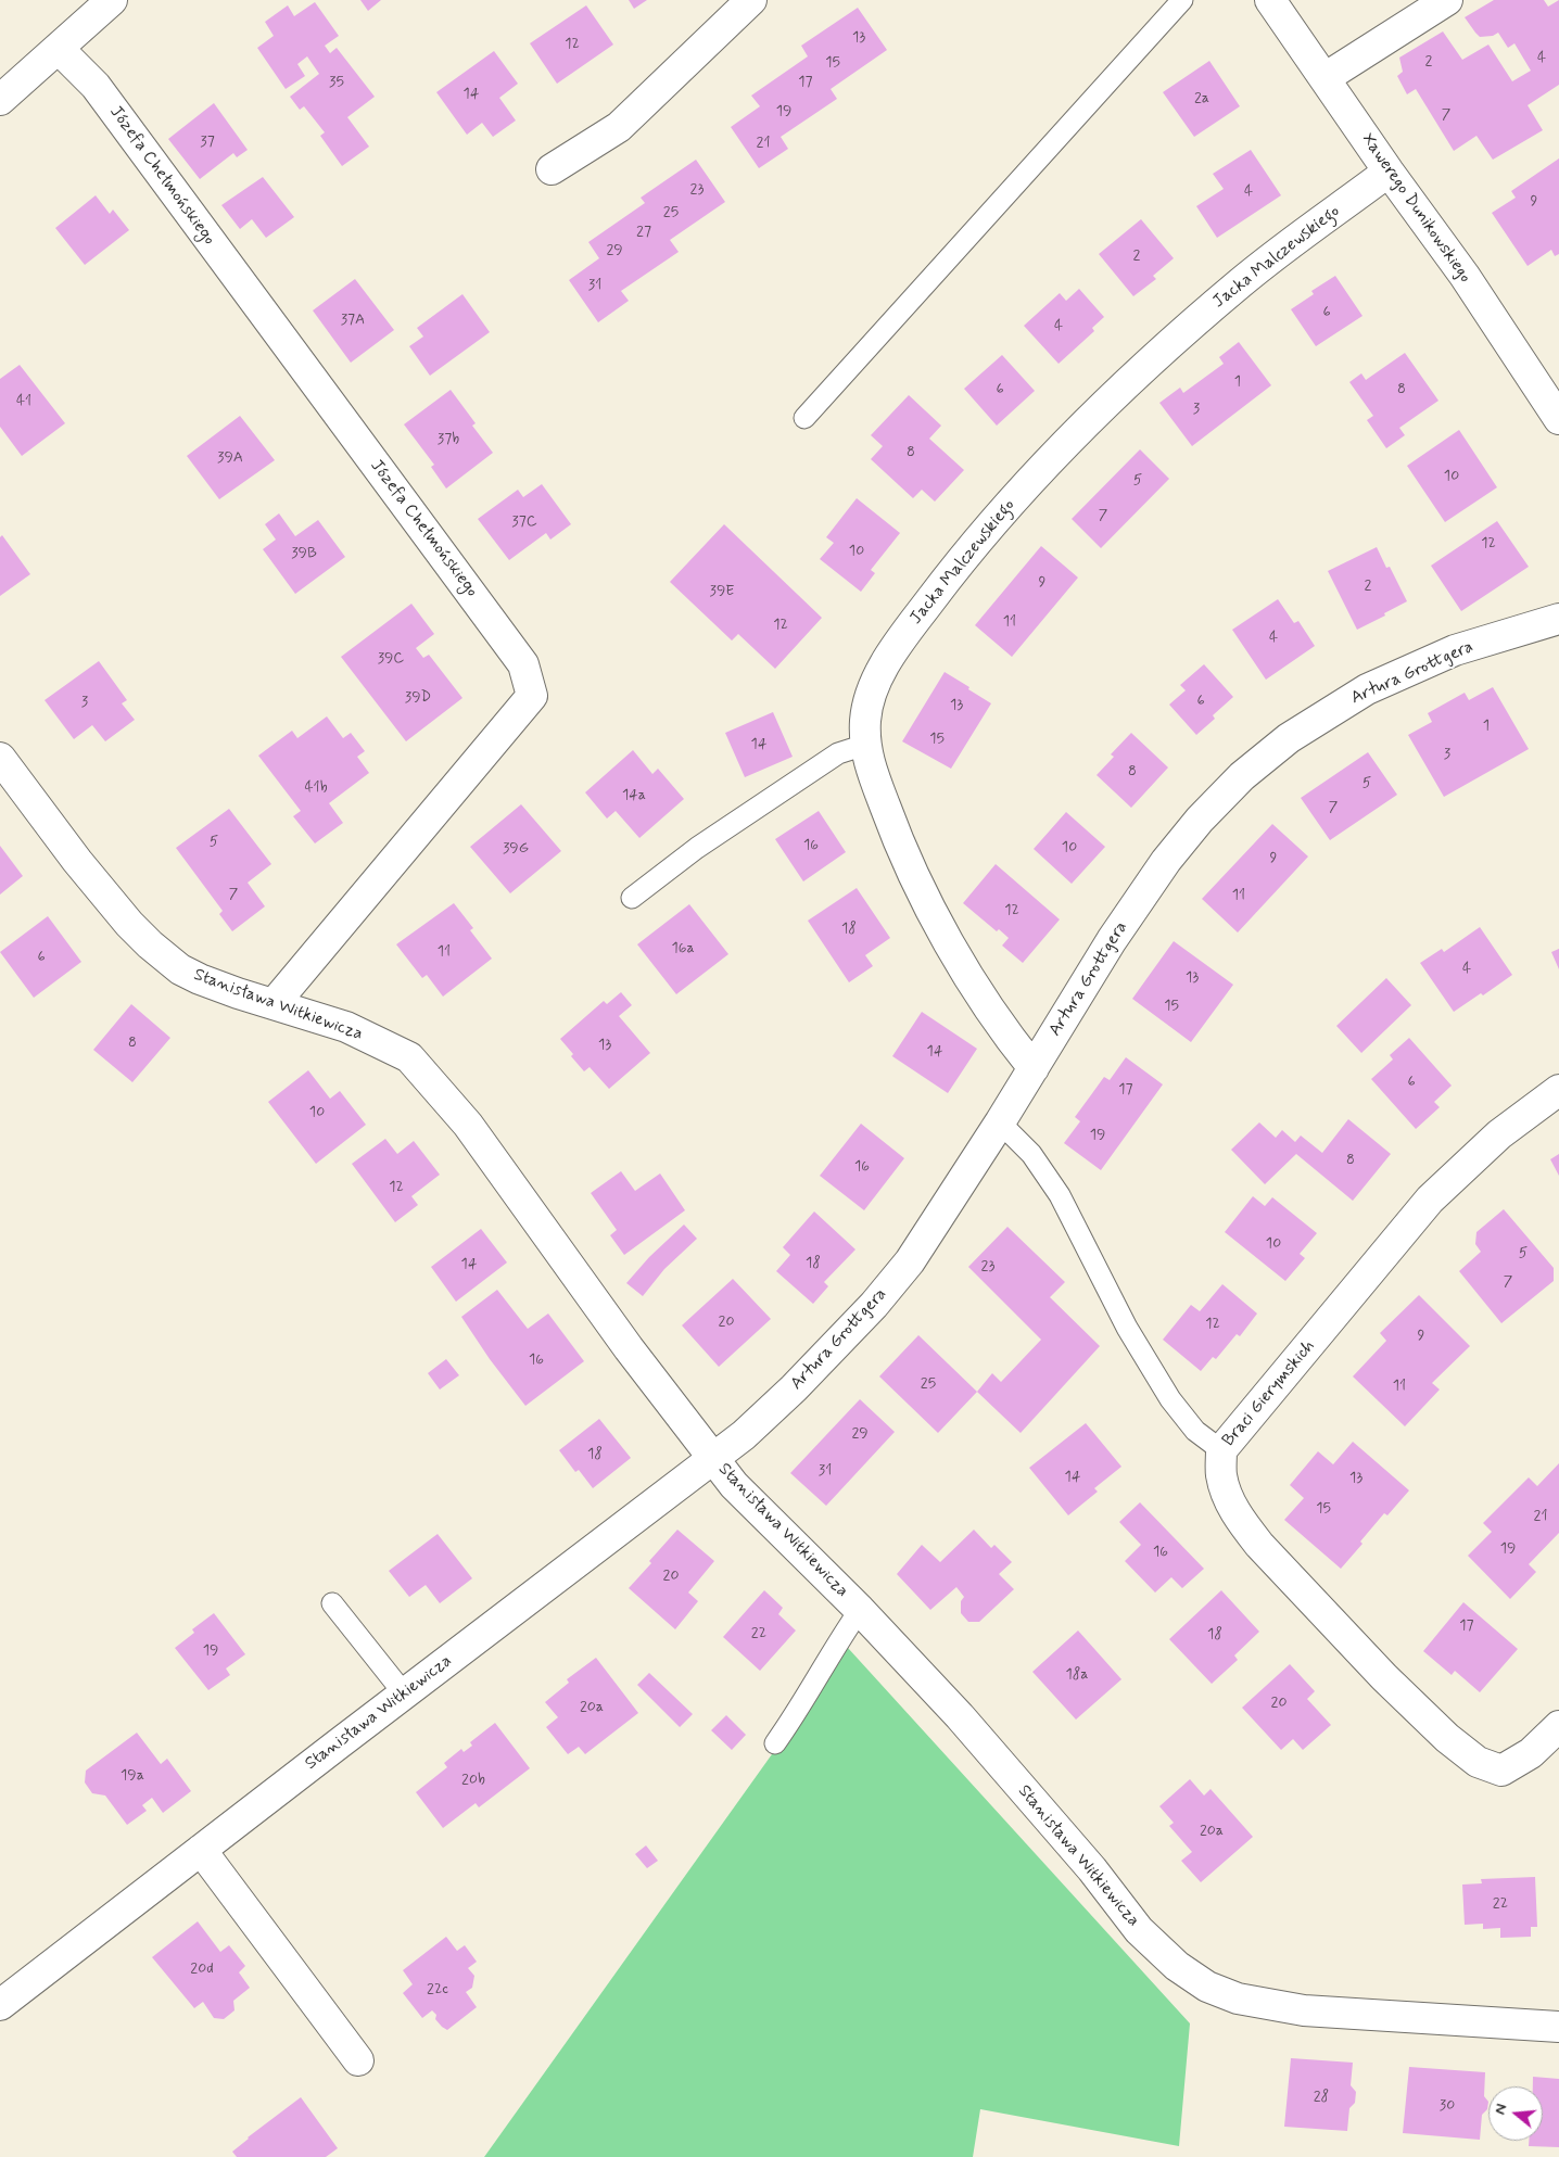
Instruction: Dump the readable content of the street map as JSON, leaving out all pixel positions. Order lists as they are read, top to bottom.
{
  "streets": {
    "street": [
      "Józefa Chełmońskiego",
      "Xawerego Dunikowskiego",
      "Jacka Malczewskiego",
      "Artura Grottgera",
      "Stanisława Witkiewicza",
      "Braci Gierymskich"
    ]
  },
  "crossings": [
    ["Józefa Chełmońskiego", "Stanisława Witkiewicza"],
    ["Xawerego Dunikowskiego", "Jacka Malczewskiego"],
    ["Jacka Malczewskiego", "Artura Grottgera"],
    ["Artura Grottgera", "Stanisława Witkiewicza"]
  ],
  "house_numbers": [
    "13",
    "12",
    "4",
    "2",
    "15",
    "35",
    "17",
    "14",
    "2a",
    "19",
    "7",
    "37",
    "21",
    "23",
    "4",
    "9",
    "25",
    "27",
    "29",
    "2",
    "31",
    "6",
    "37A",
    "4",
    "1",
    "6",
    "8",
    "41",
    "3",
    "37b",
    "8",
    "39A",
    "10",
    "5",
    "7",
    "37C",
    "12",
    "10",
    "39B",
    "9",
    "2",
    "39E",
    "11",
    "12",
    "4",
    "39C",
    "39D",
    "6",
    "3",
    "13",
    "1",
    "15",
    "14",
    "3",
    "8",
    "5",
    "41b",
    "14a",
    "7",
    "5",
    "16",
    "10",
    "39G",
    "9",
    "7",
    "11",
    "12",
    "18",
    "16a",
    "11",
    "6",
    "4",
    "13",
    "15",
    "8",
    "13",
    "14",
    "6",
    "17",
    "10",
    "19",
    "8",
    "16",
    "12",
    "10",
    "5",
    "18",
    "14",
    "23",
    "7",
    "20",
    "12",
    "9",
    "16",
    "25",
    "11",
    "29",
    "18",
    "31",
    "14",
    "13",
    "15",
    "21",
    "19",
    "16",
    "20",
    "17",
    "22",
    "18",
    "19",
    "18a",
    "20",
    "20a",
    "19a",
    "20b",
    "20a",
    "22",
    "20d",
    "22c",
    "28",
    "30"
  ],
  "north": "left"
}
